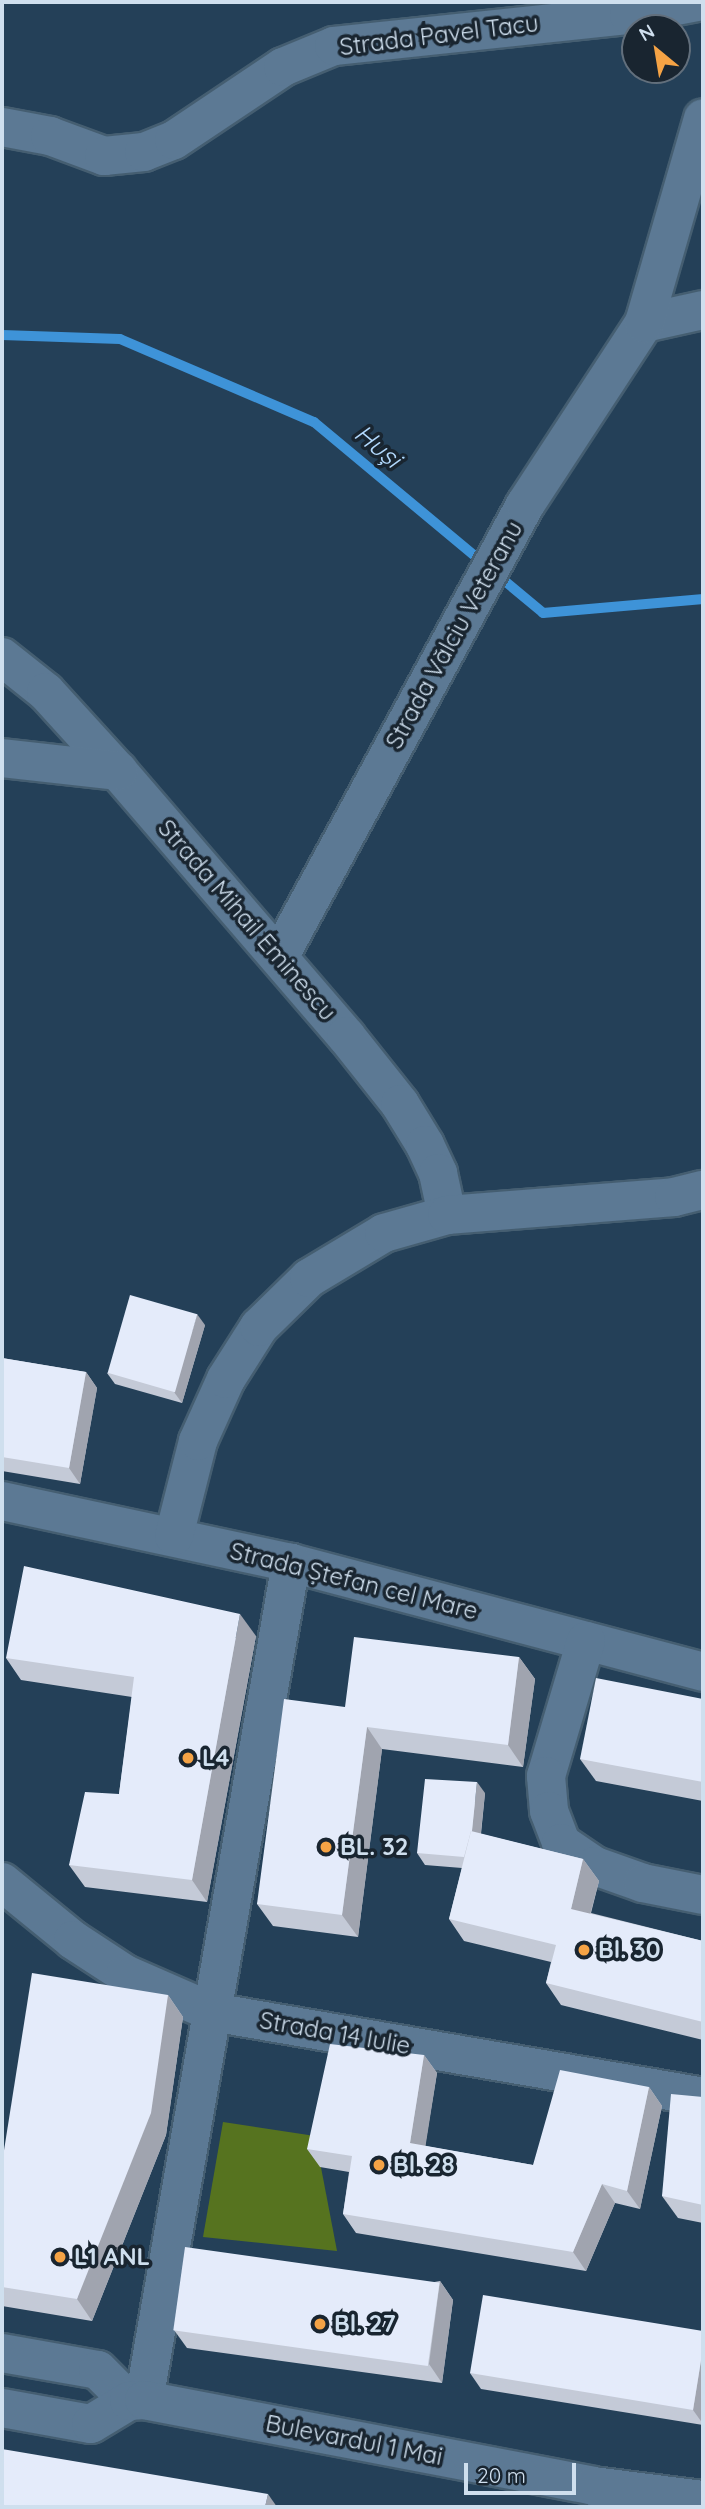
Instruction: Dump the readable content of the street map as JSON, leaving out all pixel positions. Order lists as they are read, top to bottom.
{
  "streets": {
    "street": [
      "Strada Pavel Tacu",
      "Strada Vălciu Veteranu",
      "Strada Mihail Eminescu",
      "Strada Ștefan cel Mare",
      "Strada 14 Iulie",
      "Bulevardul 1 Mai"
    ]
  },
  "crossings": [
    ["Strada Vălciu Veteranu", "Strada Mihail Eminescu"]
  ],
  "water": ["Huși"],
  "places": [
    "L4",
    "BL. 32",
    "Bl. 30",
    "Bl. 28",
    "L1 ANL",
    "Bl. 27"
  ],
  "scale_bar": "20 m",
  "north": "top left"
}
